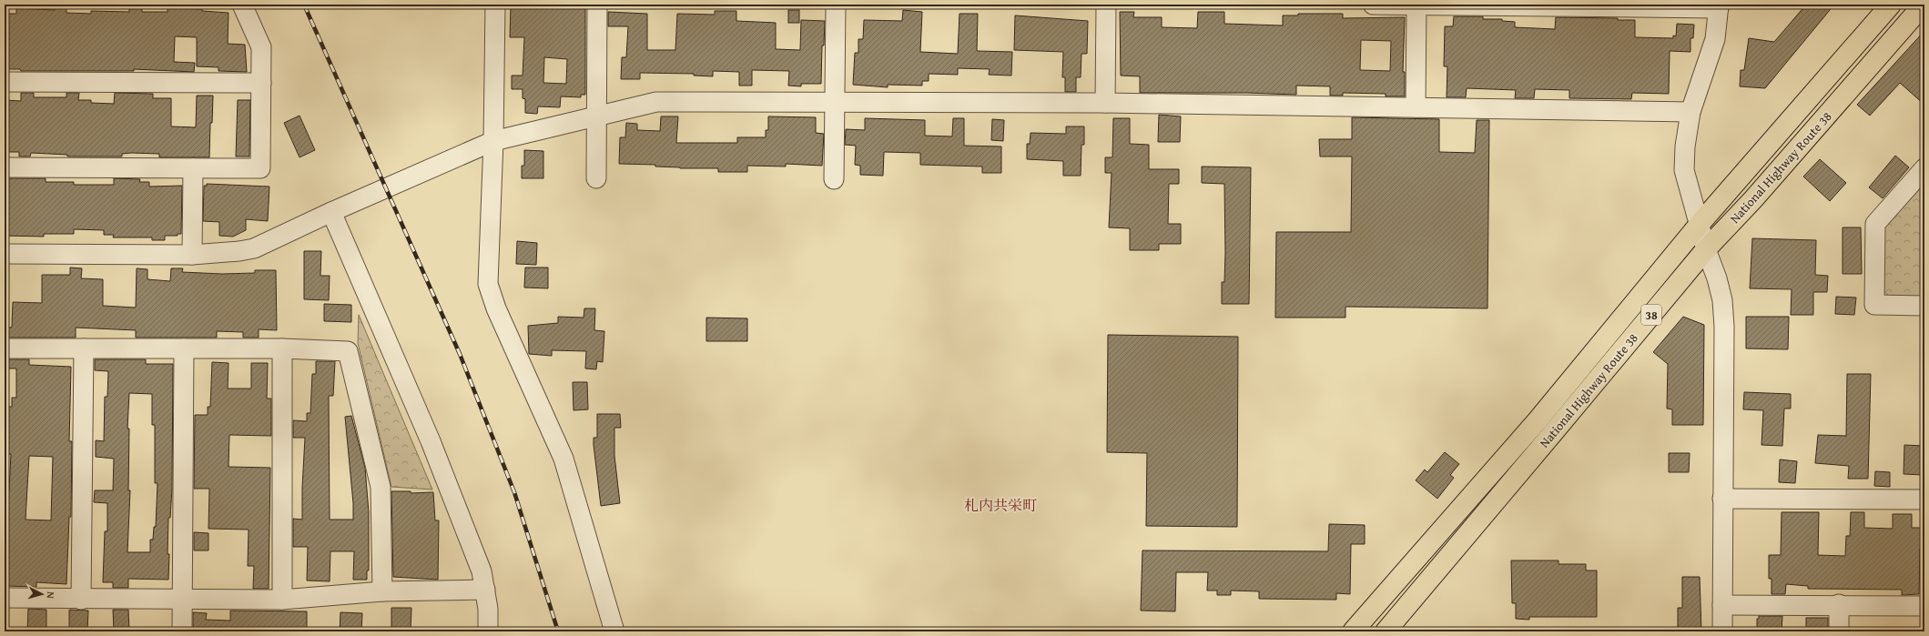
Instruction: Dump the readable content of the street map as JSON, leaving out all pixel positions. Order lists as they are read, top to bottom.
{
  "streets": {
    "highway": ["National Highway Route 38", "38"]
  },
  "districts": ["札内共栄町"],
  "north": "right"
}
